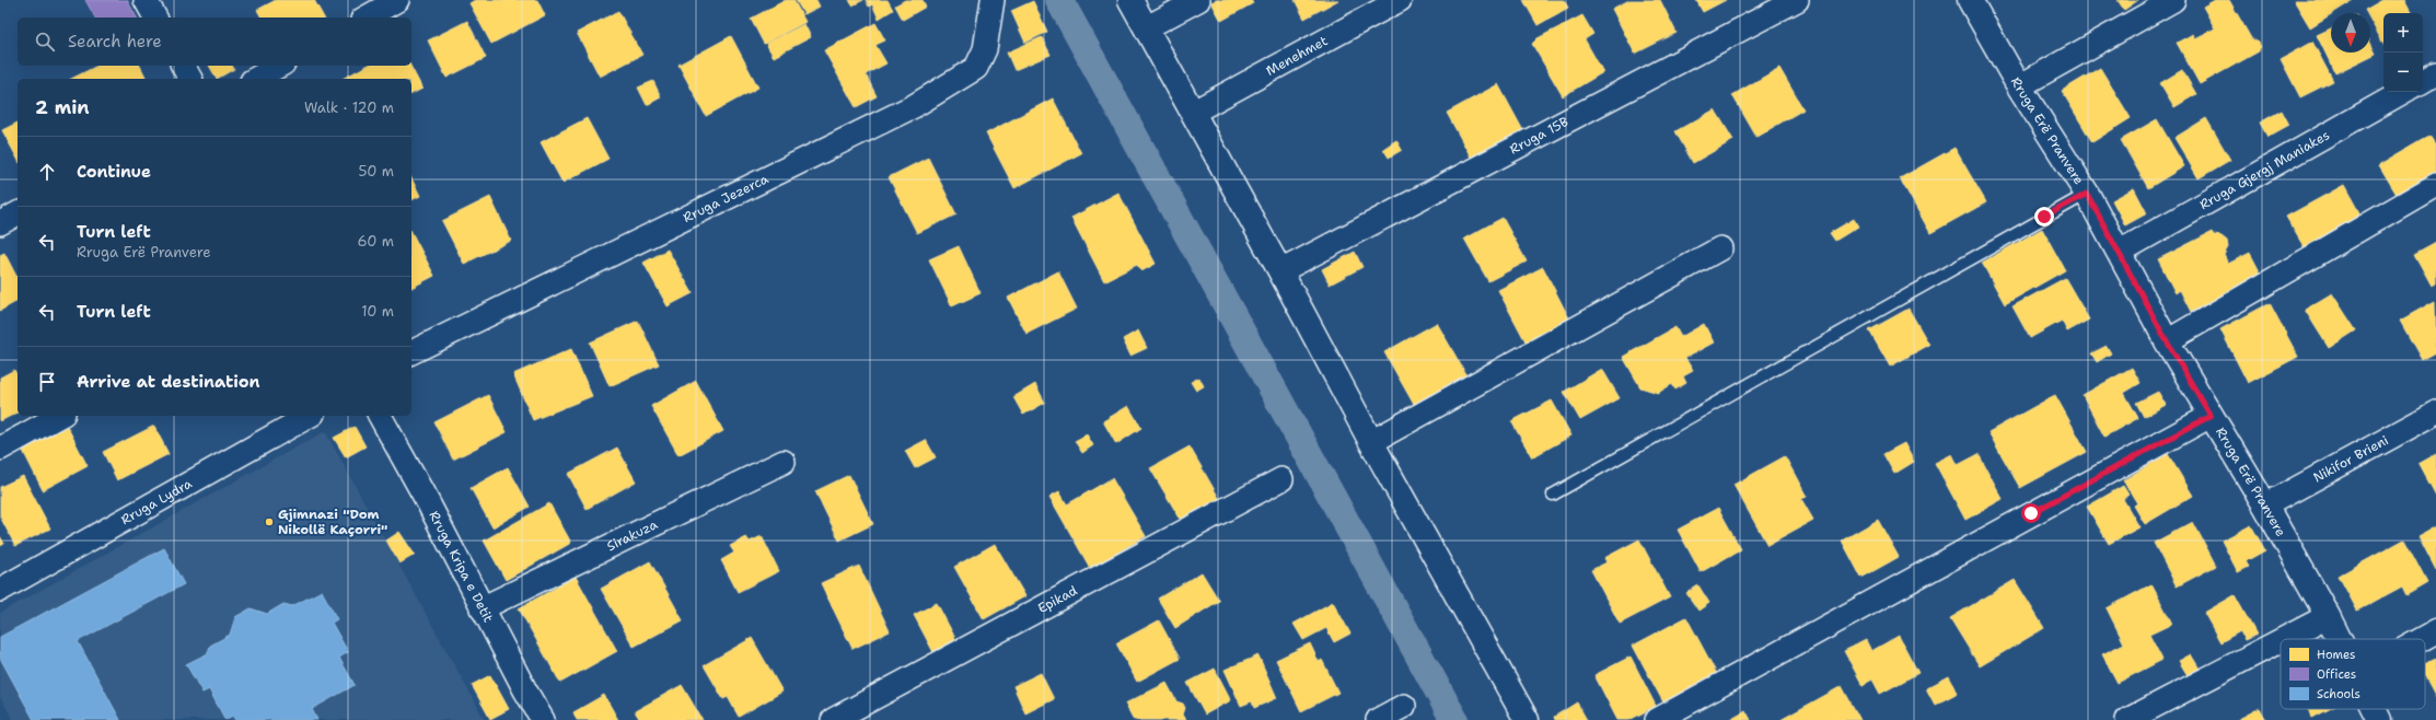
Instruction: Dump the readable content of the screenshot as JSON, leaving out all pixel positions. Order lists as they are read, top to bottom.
{
  "streets": {
    "street": [
      "Menehmet",
      "Rruga Erë Pranvere",
      "Rruga 15B",
      "Rruga Gjergj Maniakes",
      "Rruga Jezerca",
      "Nikifor Brieni",
      "Rruga Lydra",
      "Sirakuza",
      "Rruga Kripa e Detit",
      "Epikad"
    ]
  },
  "crossings": [
    ["Rruga Erë Pranvere", "Rruga Gjergj Maniakes"],
    ["Rruga Erë Pranvere", "Nikifor Brieni"],
    ["Sirakuza", "Rruga Kripa e Detit"]
  ],
  "places": ["Gjimnazi \"Dom Nikollë Kaçorri\""],
  "legend": ["Homes", "Offices", "Schools"],
  "north": "bottom",
  "page": {
    "map_buttons": ["+", "−"],
    "search": "Search here",
    "heading": ["2 min", "Walk · 120 m"],
    "list": [
      ["Continue", "50 m"],
      ["Turn left", "Rruga Erë Pranvere", "60 m"],
      ["Turn left", "10 m"],
      "Arrive at destination"
    ]
  }
}
